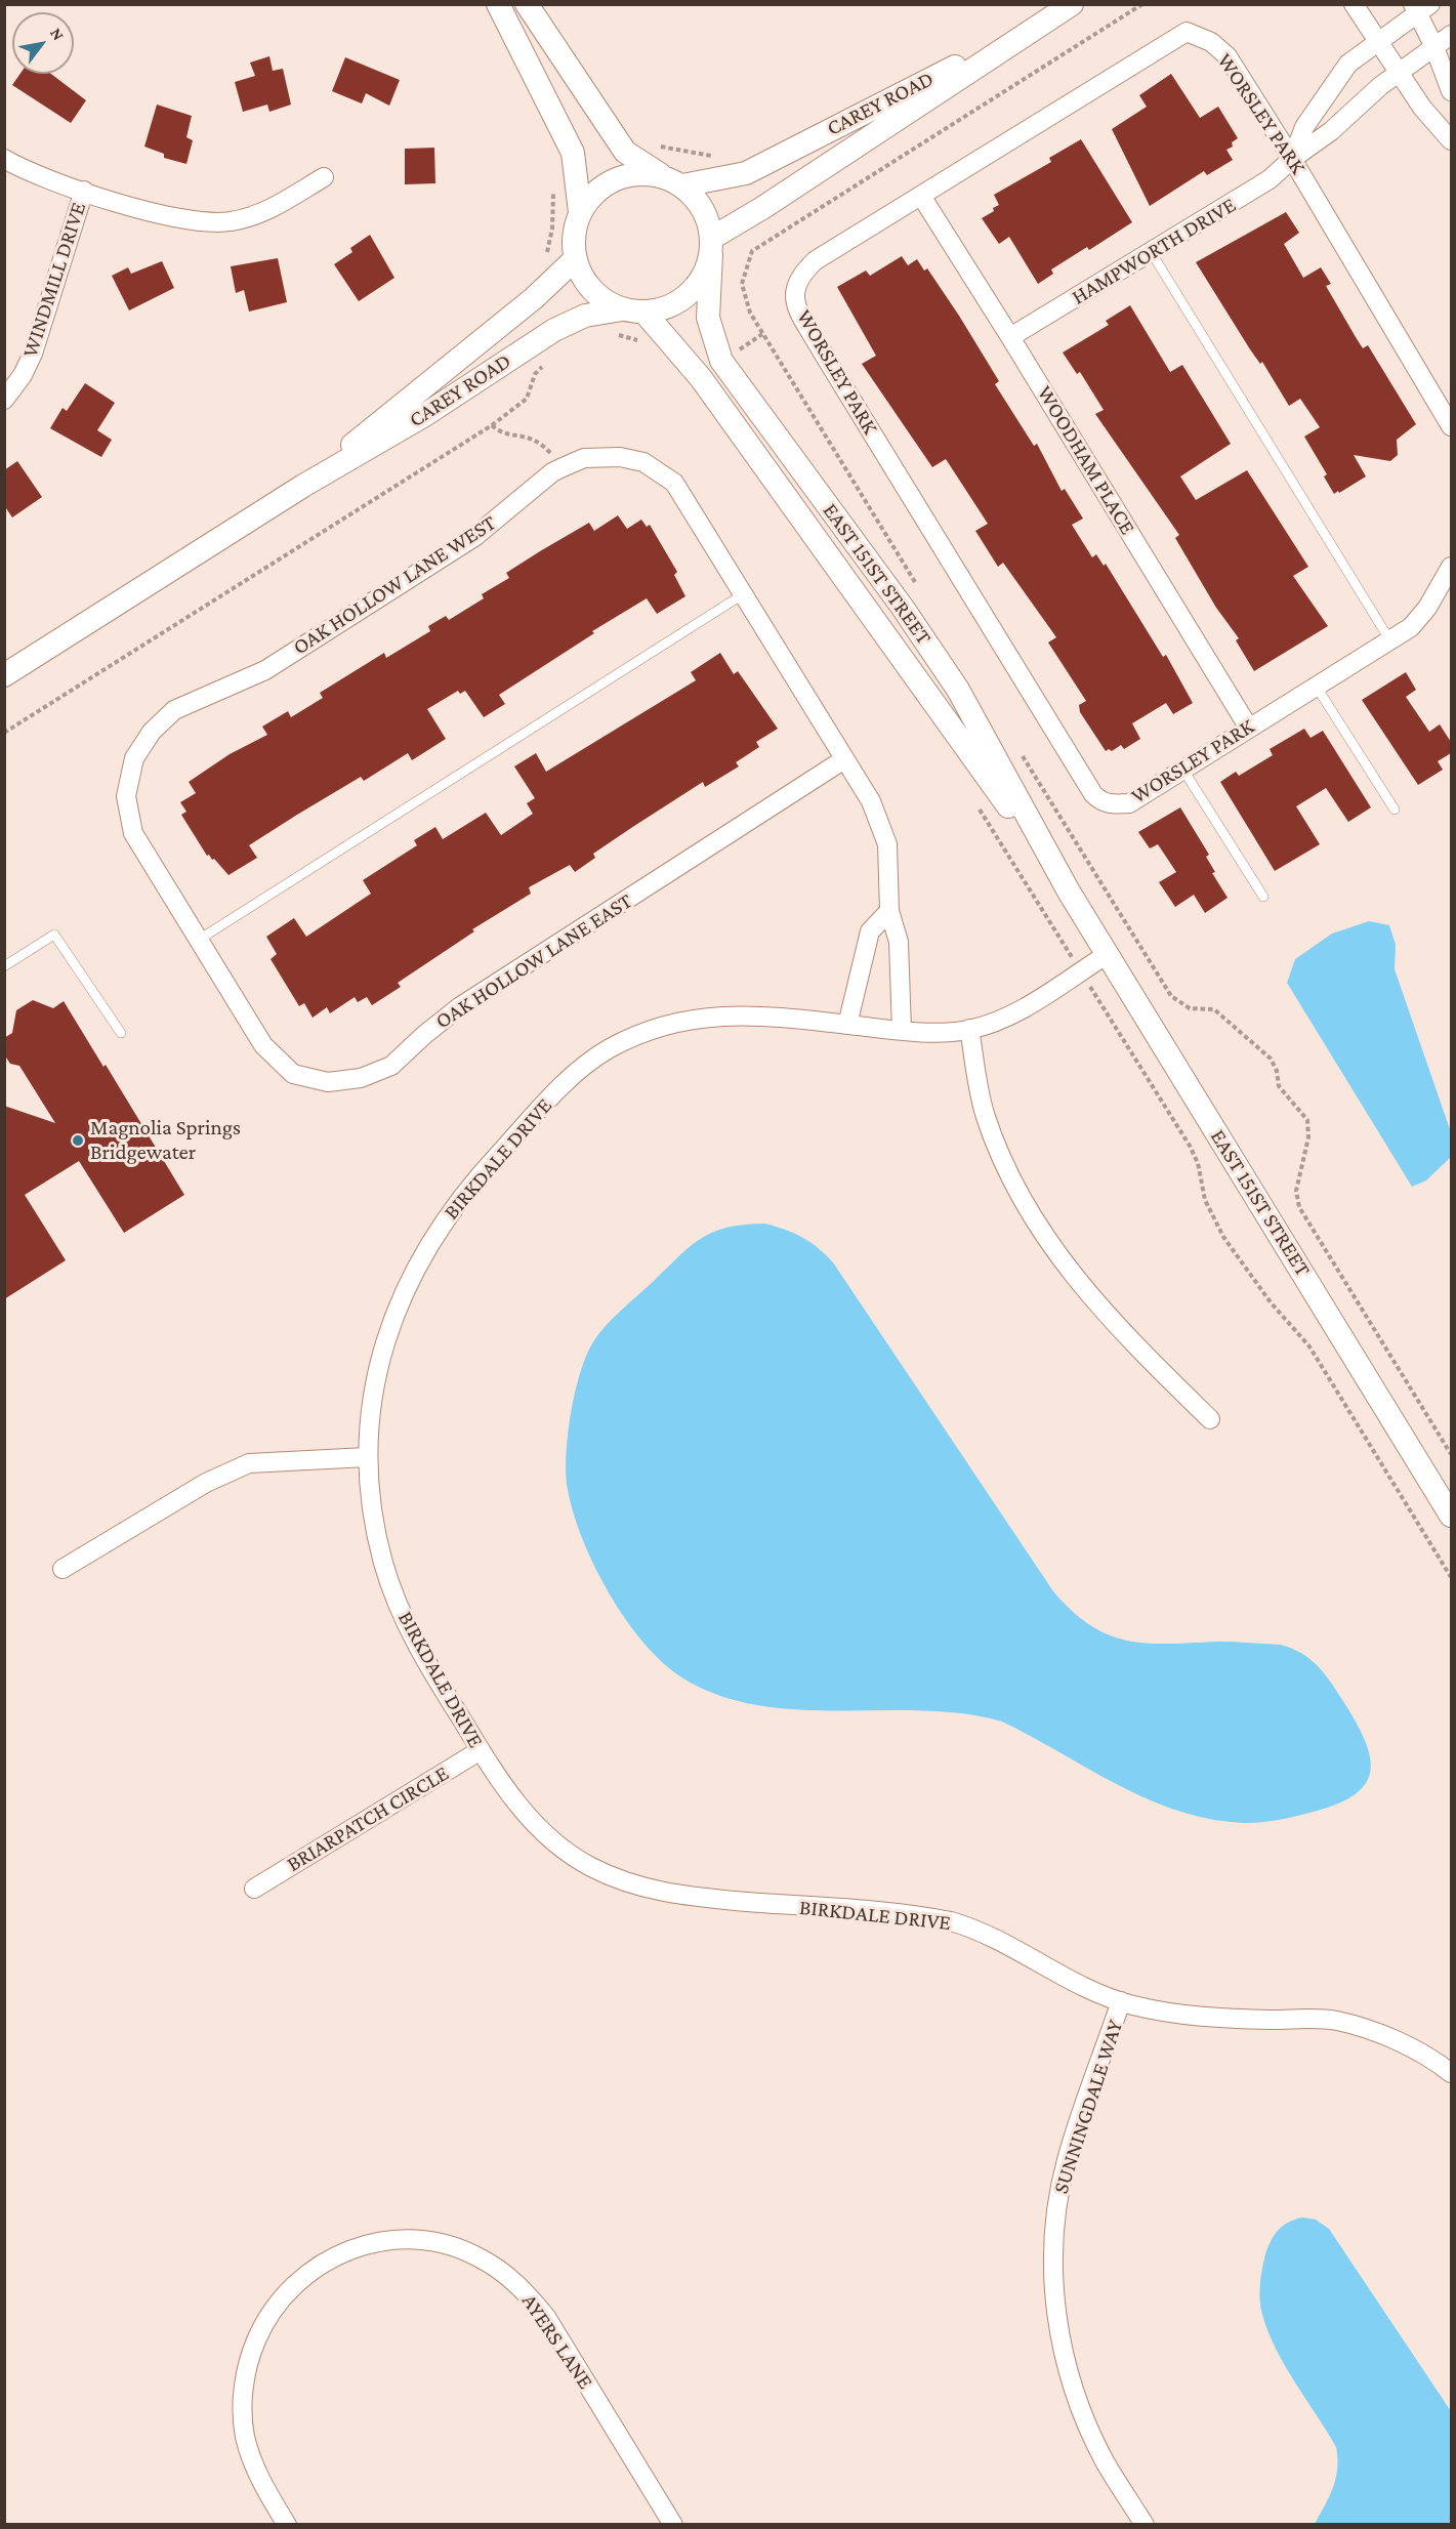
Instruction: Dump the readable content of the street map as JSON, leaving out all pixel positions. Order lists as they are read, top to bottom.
{
  "streets": {
    "street": [
      "CAREY ROAD",
      "WORSLEY PARK",
      "HAMPWORTH DRIVE",
      "WINDMILL DRIVE",
      "WOODHAM PLACE",
      "EAST 151ST STREET",
      "OAK HOLLOW LANE WEST",
      "OAK HOLLOW LANE EAST",
      "BIRKDALE DRIVE",
      "BRIARPATCH CIRCLE",
      "SUNNINGDALE WAY",
      "AYERS LANE"
    ]
  },
  "crossings": [
    ["CAREY ROAD", "EAST 151ST STREET"],
    ["WORSLEY PARK", "HAMPWORTH DRIVE"],
    ["WORSLEY PARK", "WOODHAM PLACE"],
    ["HAMPWORTH DRIVE", "WOODHAM PLACE"],
    ["EAST 151ST STREET", "BIRKDALE DRIVE"],
    ["OAK HOLLOW LANE WEST", "OAK HOLLOW LANE EAST"],
    ["OAK HOLLOW LANE WEST", "BIRKDALE DRIVE"],
    ["BIRKDALE DRIVE", "BRIARPATCH CIRCLE"],
    ["BIRKDALE DRIVE", "SUNNINGDALE WAY"]
  ],
  "places": ["Magnolia Springs Bridgewater"],
  "north": "top right"
}
